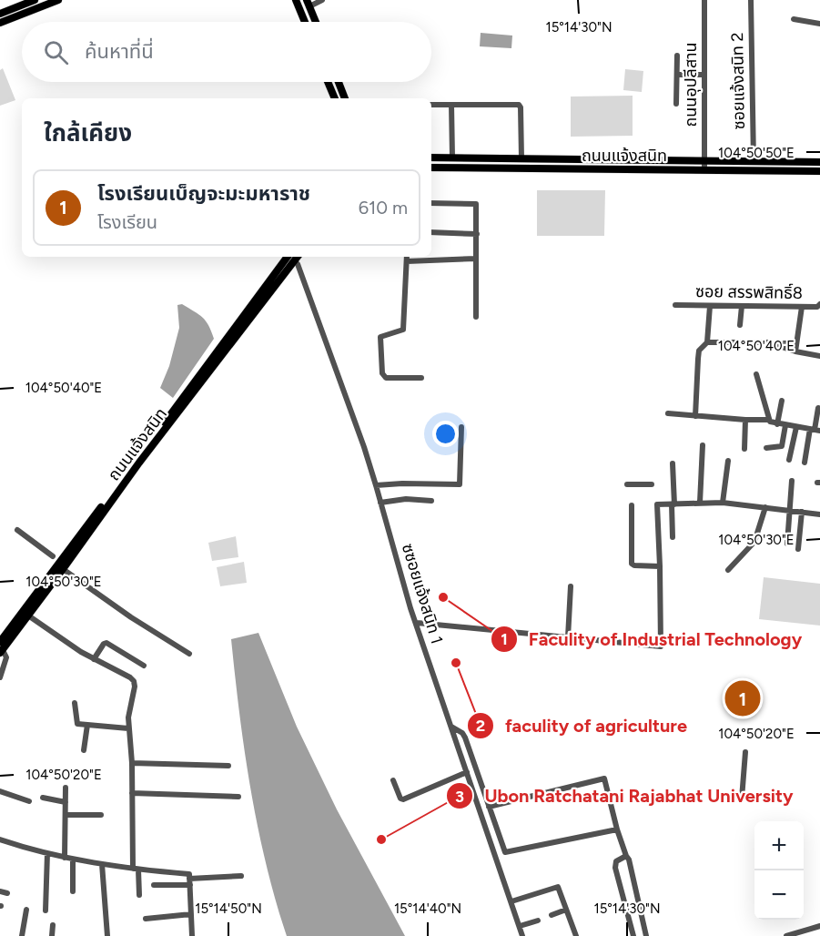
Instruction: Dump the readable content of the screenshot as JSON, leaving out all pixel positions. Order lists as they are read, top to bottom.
{
  "streets": {
    "main road": ["ถนนแจ้งสนิท"],
    "street": [
      "ซอยแจ้งสนิท 2",
      "ถนนอุปลีสาน",
      "ซอย สรรพสิทธิ์8",
      "ซซอยแจ้งสนิท 1"
    ]
  },
  "crossings": [
    ["ซอยแจ้งสนิท 2", "ถนนแจ้งสนิท"],
    ["ถนนอุปลีสาน", "ถนนแจ้งสนิท"],
    ["ถนนแจ้งสนิท", "ซซอยแจ้งสนิท 1"]
  ],
  "places": ["Faculity of Industrial Technology", "faculity of agriculture", "Ubon Ratchatani Rajabhat University"],
  "page": {
    "search": "ค้นหาที่นี่",
    "heading": "ใกล้เคียง",
    "list": [
      {
        "mark": "1",
        "name": "โรงเรียนเบ็ญจะมะมหาราช",
        "note": "โรงเรียน",
        "value": "610 m"
      }
    ],
    "pins": "1",
    "map_buttons": ["+", "−"]
  },
  "coordinates": [
    "15°14'30\"N",
    "104°50'50\"E",
    "104°50'40\"E",
    "104°50'30\"E",
    "104°50'20\"E",
    "15°14'50\"N",
    "15°14'40\"N"
  ]
}
